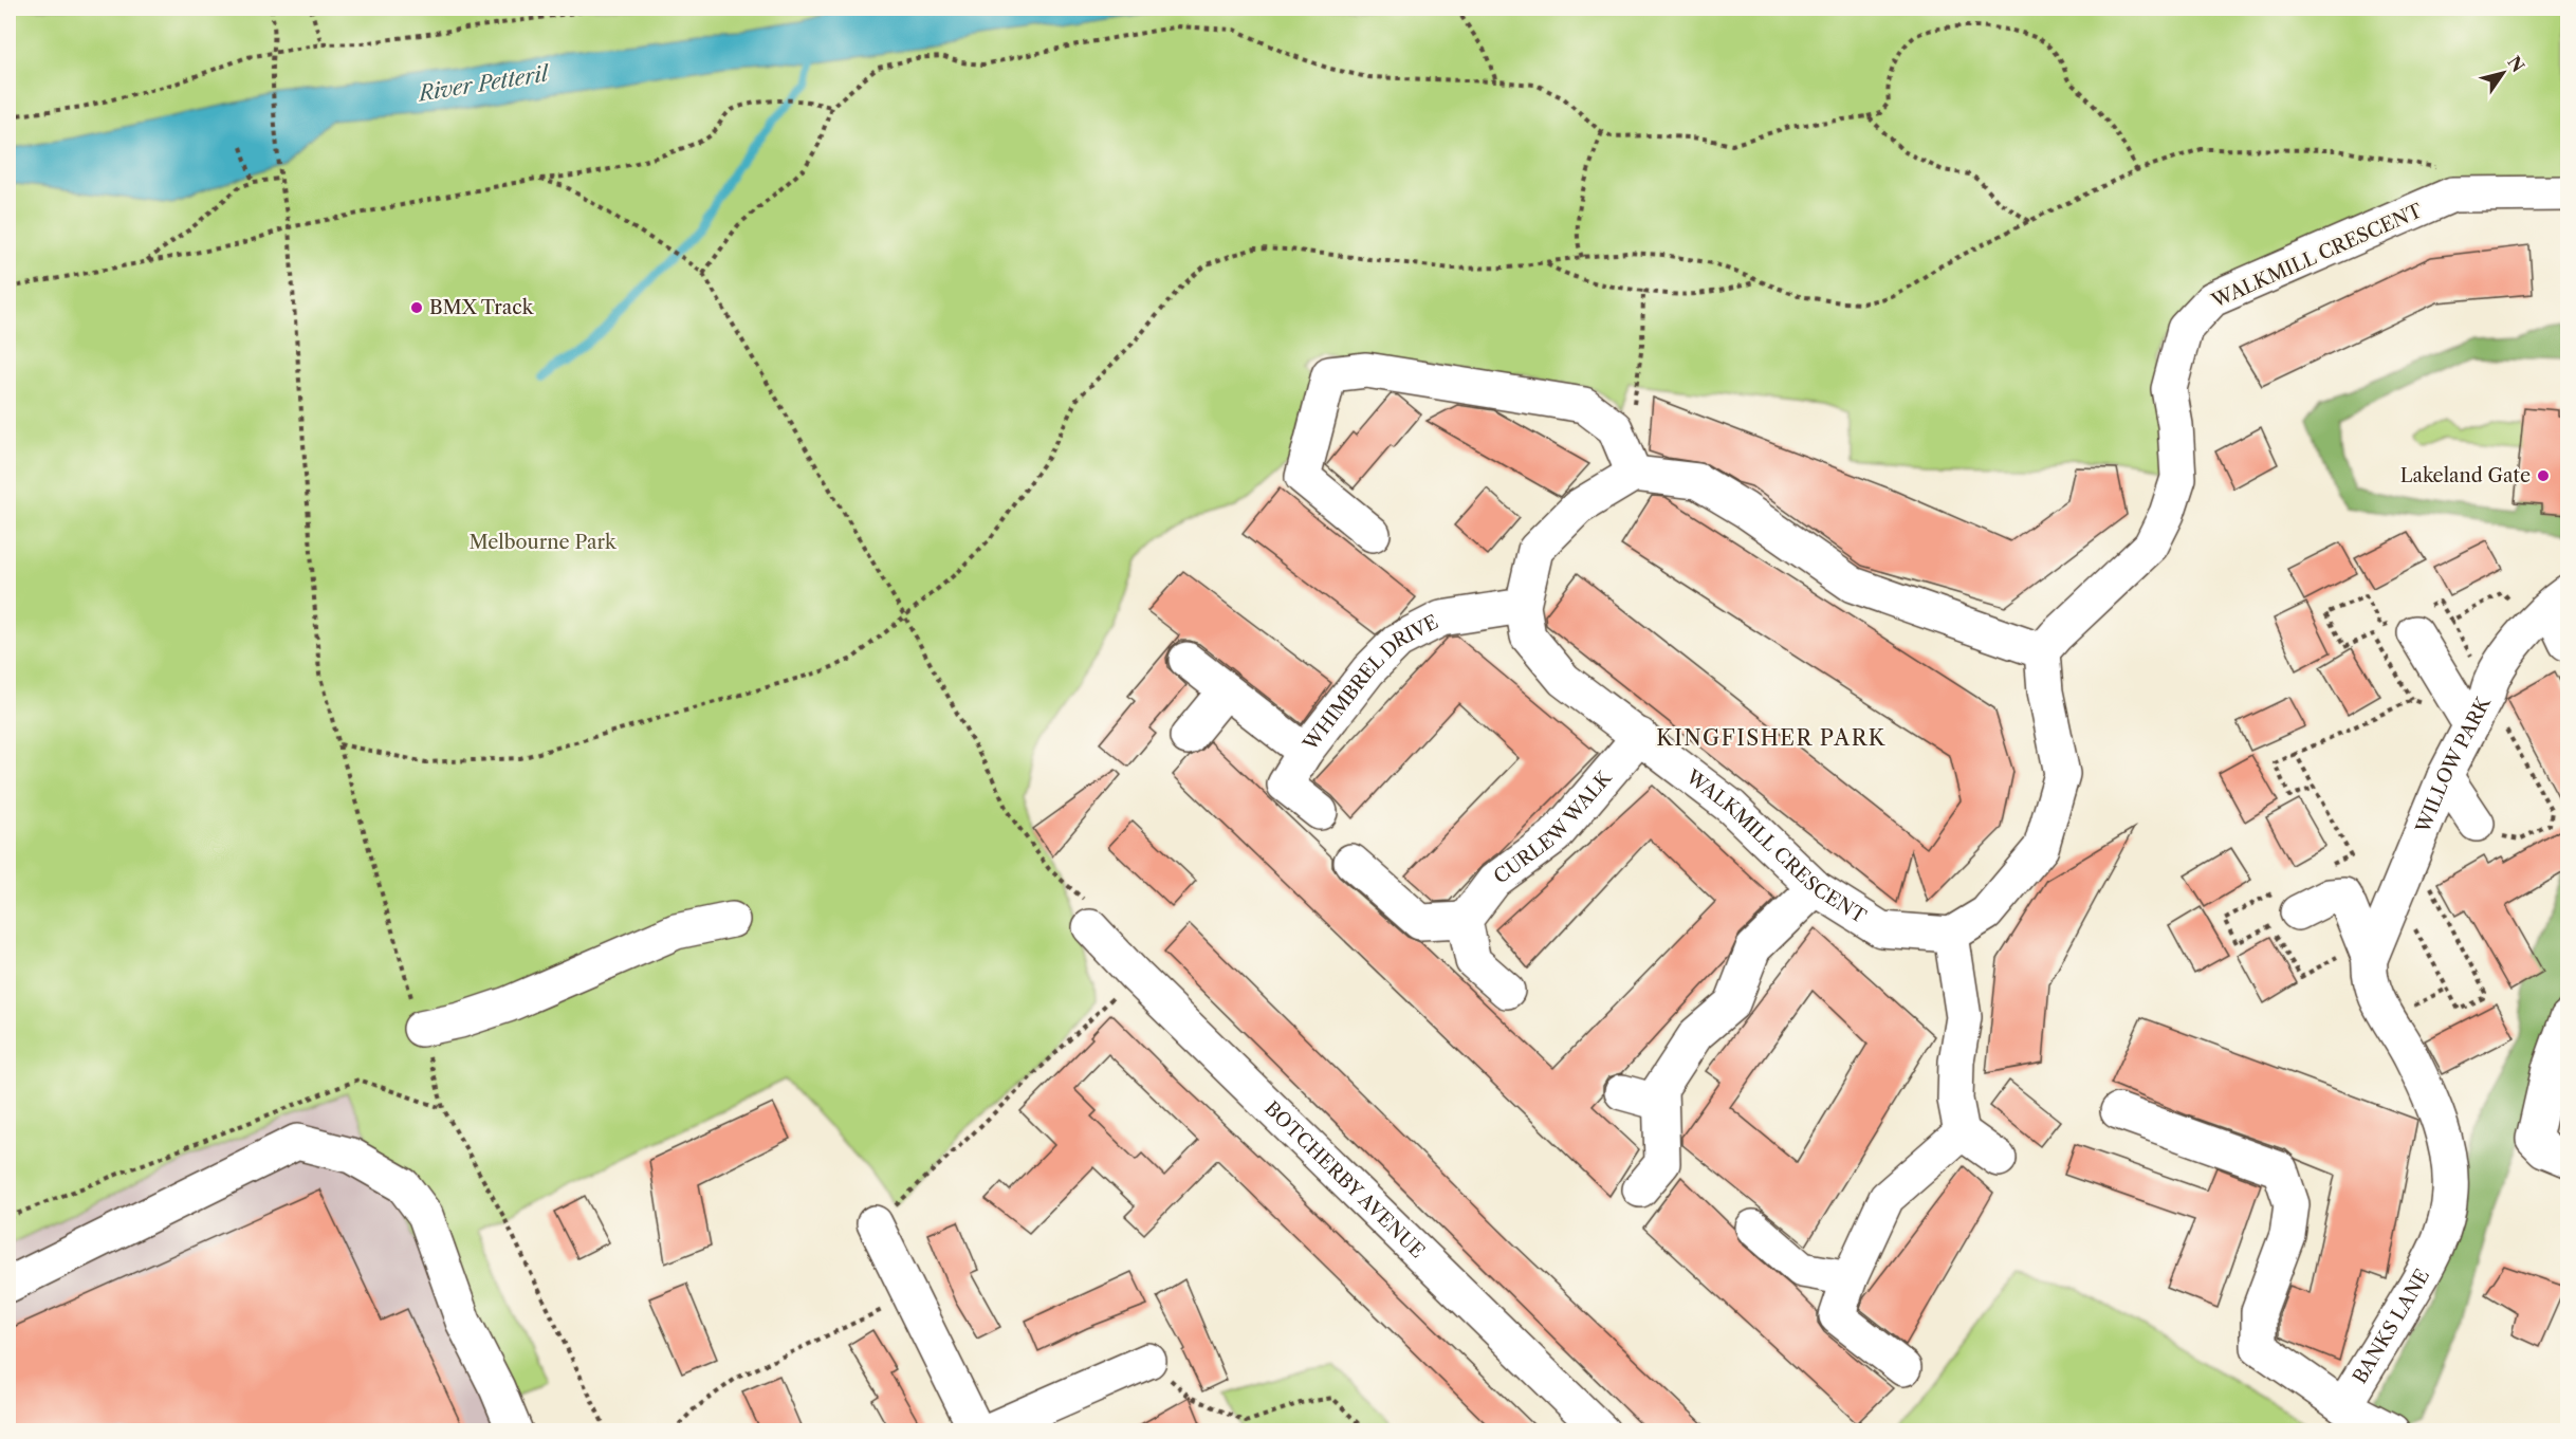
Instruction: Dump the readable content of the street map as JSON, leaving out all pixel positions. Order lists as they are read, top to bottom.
{
  "streets": {
    "street": [
      "WALKMILL CRESCENT",
      "WHIMBREL DRIVE",
      "WILLOW PARK",
      "CURLEW WALK",
      "BOTCHERBY AVENUE",
      "BANKS LANE"
    ]
  },
  "crossings": [
    ["WALKMILL CRESCENT", "WHIMBREL DRIVE"],
    ["WALKMILL CRESCENT", "CURLEW WALK"],
    ["WILLOW PARK", "BANKS LANE"]
  ],
  "districts": ["KINGFISHER PARK"],
  "water": ["River Petteril"],
  "parks": ["Melbourne Park"],
  "places": ["BMX Track", "Lakeland Gate"],
  "north": "top right"
}
